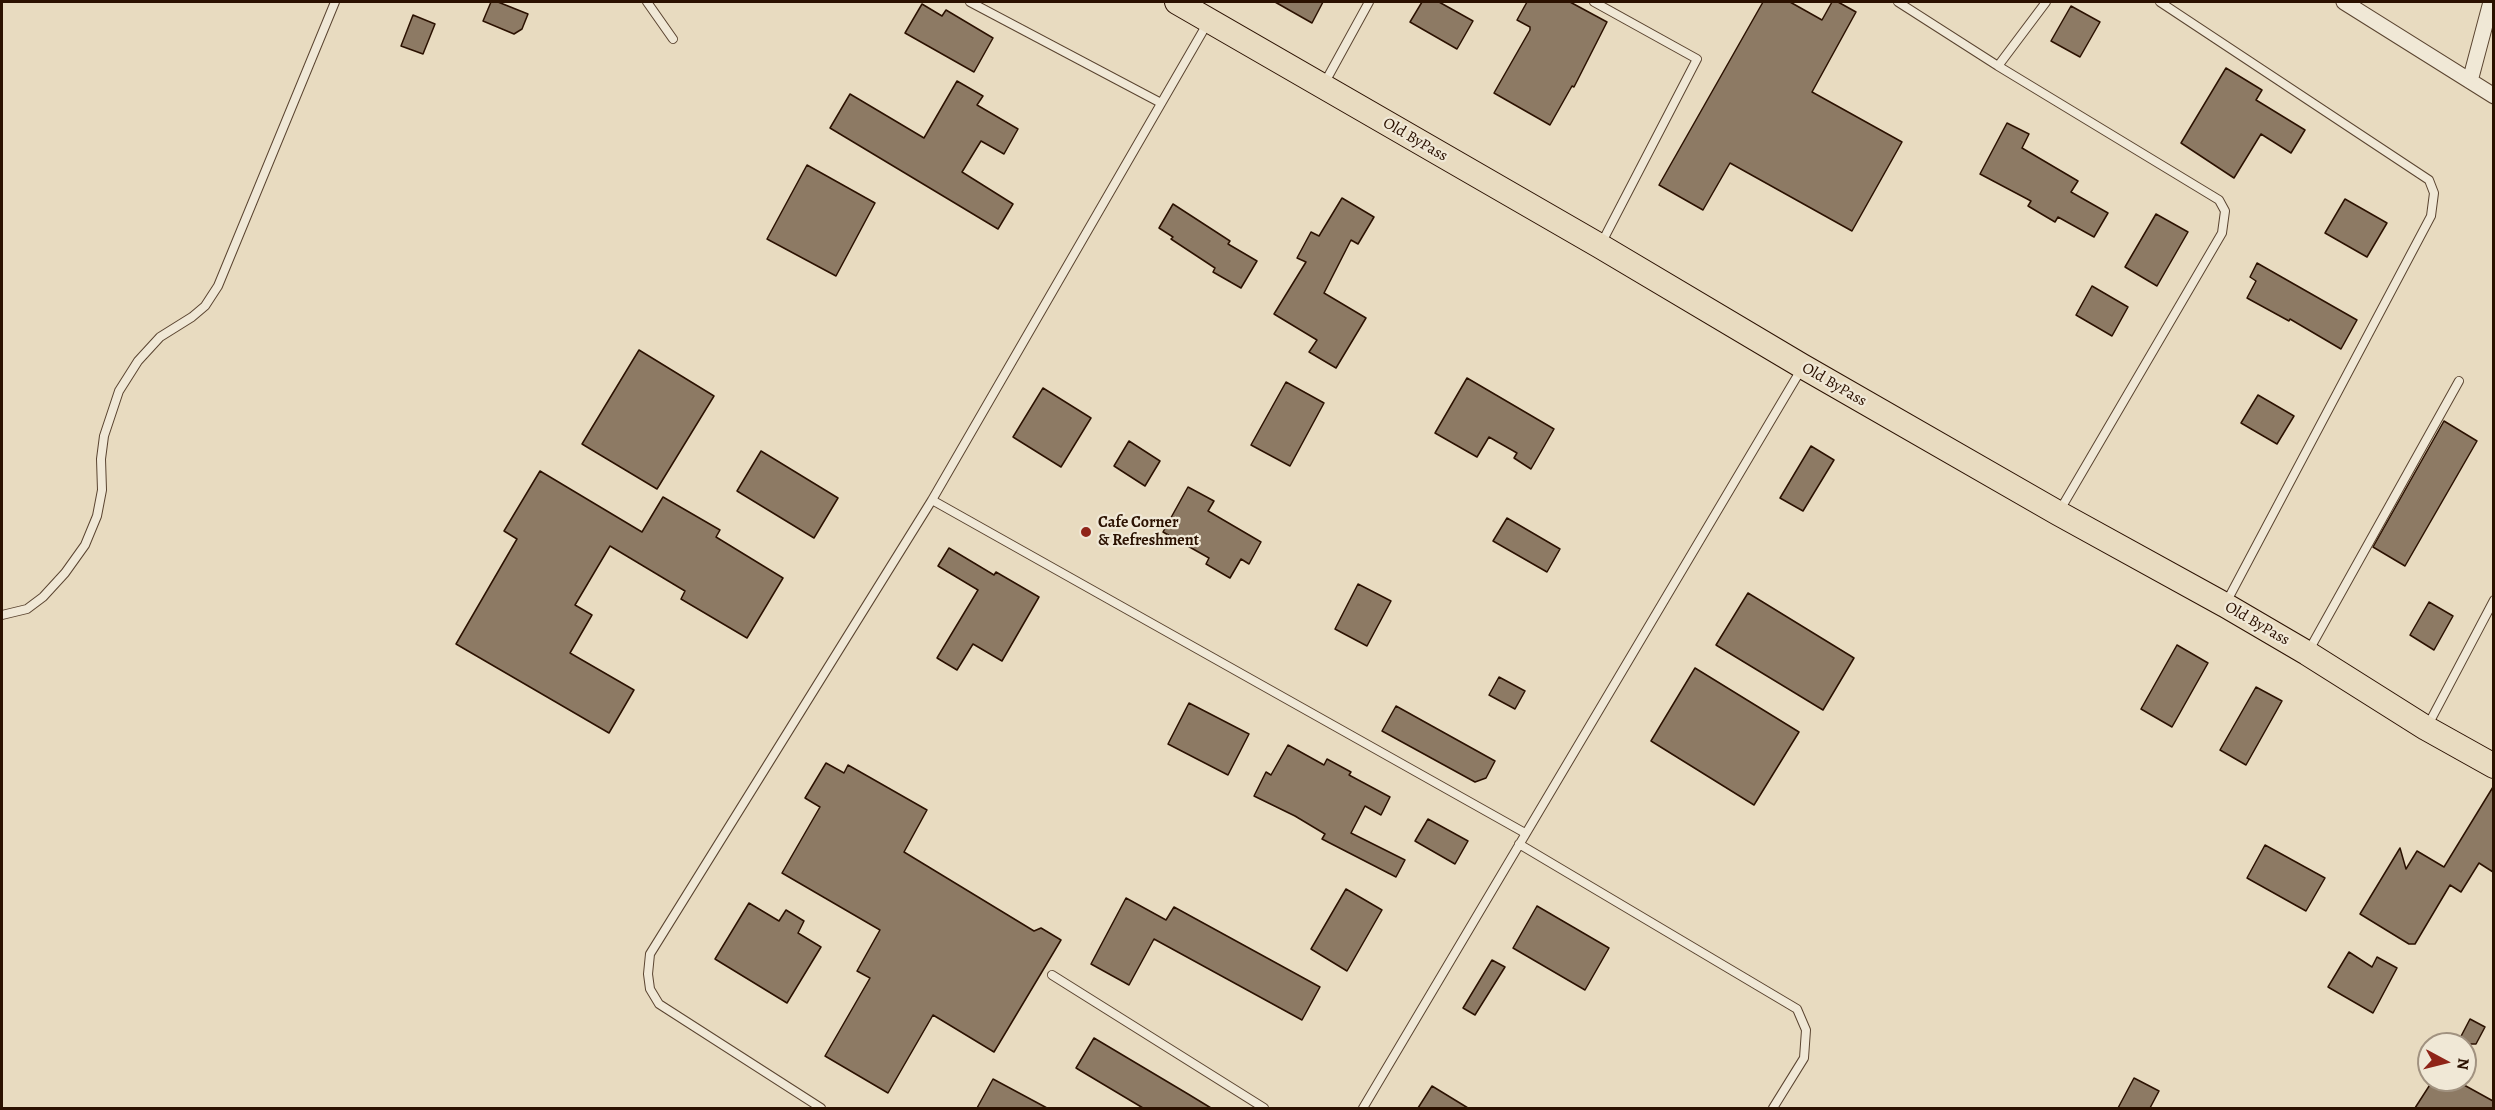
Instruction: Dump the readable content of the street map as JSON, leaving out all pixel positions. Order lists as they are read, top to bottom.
{
  "streets": {
    "main road": ["Old ByPass"]
  },
  "places": ["Cafe Corner & Refreshment"],
  "north": "right"
}
